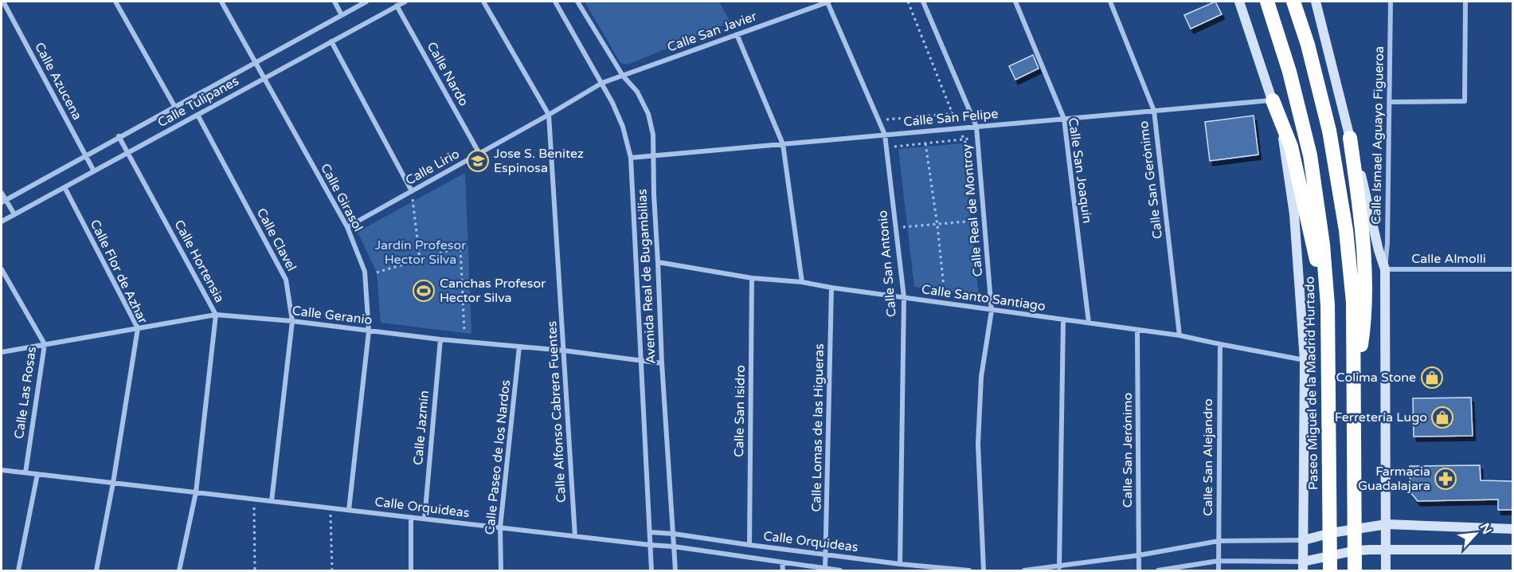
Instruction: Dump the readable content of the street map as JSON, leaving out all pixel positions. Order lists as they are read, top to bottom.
{
  "streets": {
    "highway": ["Paseo Miguel de la Madrid Hurtado"],
    "street": [
      "Calle San Javier",
      "Calle Nardo",
      "Calle Azucena",
      "Calle Tulipanes",
      "Calle San Felipe",
      "Calle Ismael Aguayo Figueroa",
      "Calle Lirio",
      "Calle San Joaquín",
      "Calle San Gerónimo",
      "Calle Girasol",
      "Calle Real de Montroy",
      "Calle Clavel",
      "Calle Almolli",
      "Calle Hortensia",
      "Calle San Antonio",
      "Calle Flor de Azhar",
      "Avenida Real de Bugambilias",
      "Calle Santo Santiago",
      "Calle Geranio",
      "Calle Las Rosas",
      "Calle San Isidro",
      "Calle Alfonso Cabrera Fuentes",
      "Calle Jazmín",
      "Calle Lomas de las Higueras",
      "Calle San Jerónimo",
      "Calle Paseo de los Nardos",
      "Calle San Alejandro",
      "Calle Orquideas"
    ]
  },
  "crossings": [
    ["Calle San Javier", "Calle Lirio"],
    ["Calle San Javier", "Calle San Antonio"],
    ["Calle San Javier", "Avenida Real de Bugambilias"],
    ["Calle Nardo", "Calle Tulipanes"],
    ["Calle Nardo", "Calle Lirio"],
    ["Calle Azucena", "Calle Tulipanes"],
    ["Calle Tulipanes", "Calle Girasol"],
    ["Calle Tulipanes", "Calle Clavel"],
    ["Calle Tulipanes", "Calle Hortensia"],
    ["Calle Tulipanes", "Calle Flor de Azhar"],
    ["Calle San Felipe", "Calle San Joaquín"],
    ["Calle San Felipe", "Calle San Gerónimo"],
    ["Calle San Felipe", "Calle Real de Montroy"],
    ["Calle San Felipe", "Calle San Antonio"],
    ["Calle San Felipe", "Avenida Real de Bugambilias"],
    ["Calle Ismael Aguayo Figueroa", "Calle Almolli"],
    ["Calle Lirio", "Calle Girasol"],
    ["Calle Lirio", "Avenida Real de Bugambilias"],
    ["Calle Lirio", "Calle Alfonso Cabrera Fuentes"],
    ["Calle San Joaquín", "Calle Santo Santiago"],
    ["Calle San Gerónimo", "Calle Santo Santiago"],
    ["Calle Girasol", "Calle Geranio"],
    ["Calle Girasol", "Calle Orquideas"],
    ["Calle Real de Montroy", "Calle Santo Santiago"],
    ["Calle Clavel", "Calle Geranio"],
    ["Calle Clavel", "Calle Orquideas"],
    ["Calle Hortensia", "Calle Geranio"],
    ["Calle Hortensia", "Calle Orquideas"],
    ["Calle San Antonio", "Calle Santo Santiago"],
    ["Calle San Antonio", "Calle Orquideas"],
    ["Calle Flor de Azhar", "Calle Geranio"],
    ["Calle Flor de Azhar", "Calle Orquideas"],
    ["Avenida Real de Bugambilias", "Calle Santo Santiago"],
    ["Avenida Real de Bugambilias", "Calle Geranio"],
    ["Avenida Real de Bugambilias", "Calle Orquideas"],
    ["Calle Santo Santiago", "Calle San Isidro"],
    ["Calle Santo Santiago", "Calle Lomas de las Higueras"],
    ["Calle Santo Santiago", "Calle San Jerónimo"],
    ["Calle Santo Santiago", "Calle San Alejandro"],
    ["Calle Geranio", "Calle Las Rosas"],
    ["Calle Geranio", "Calle Alfonso Cabrera Fuentes"],
    ["Calle Geranio", "Calle Jazmín"],
    ["Calle Geranio", "Calle Paseo de los Nardos"],
    ["Calle Las Rosas", "Calle Orquideas"],
    ["Calle San Isidro", "Calle Orquideas"],
    ["Calle Alfonso Cabrera Fuentes", "Calle Orquideas"],
    ["Calle Jazmín", "Calle Orquideas"],
    ["Calle Lomas de las Higueras", "Calle Orquideas"],
    ["Calle Paseo de los Nardos", "Calle Orquideas"]
  ],
  "parks": ["Jardín Profesor Hector Silva"],
  "places": {
    "school or university": ["Jose S. Benitez Espinosa"],
    "sports": ["Canchas Profesor Hector Silva"],
    "shop": ["Colima Stone", "Ferretería Lugo"],
    "pharmacy": ["Farmacia Guadalajara"]
  },
  "north": "top right"
}
